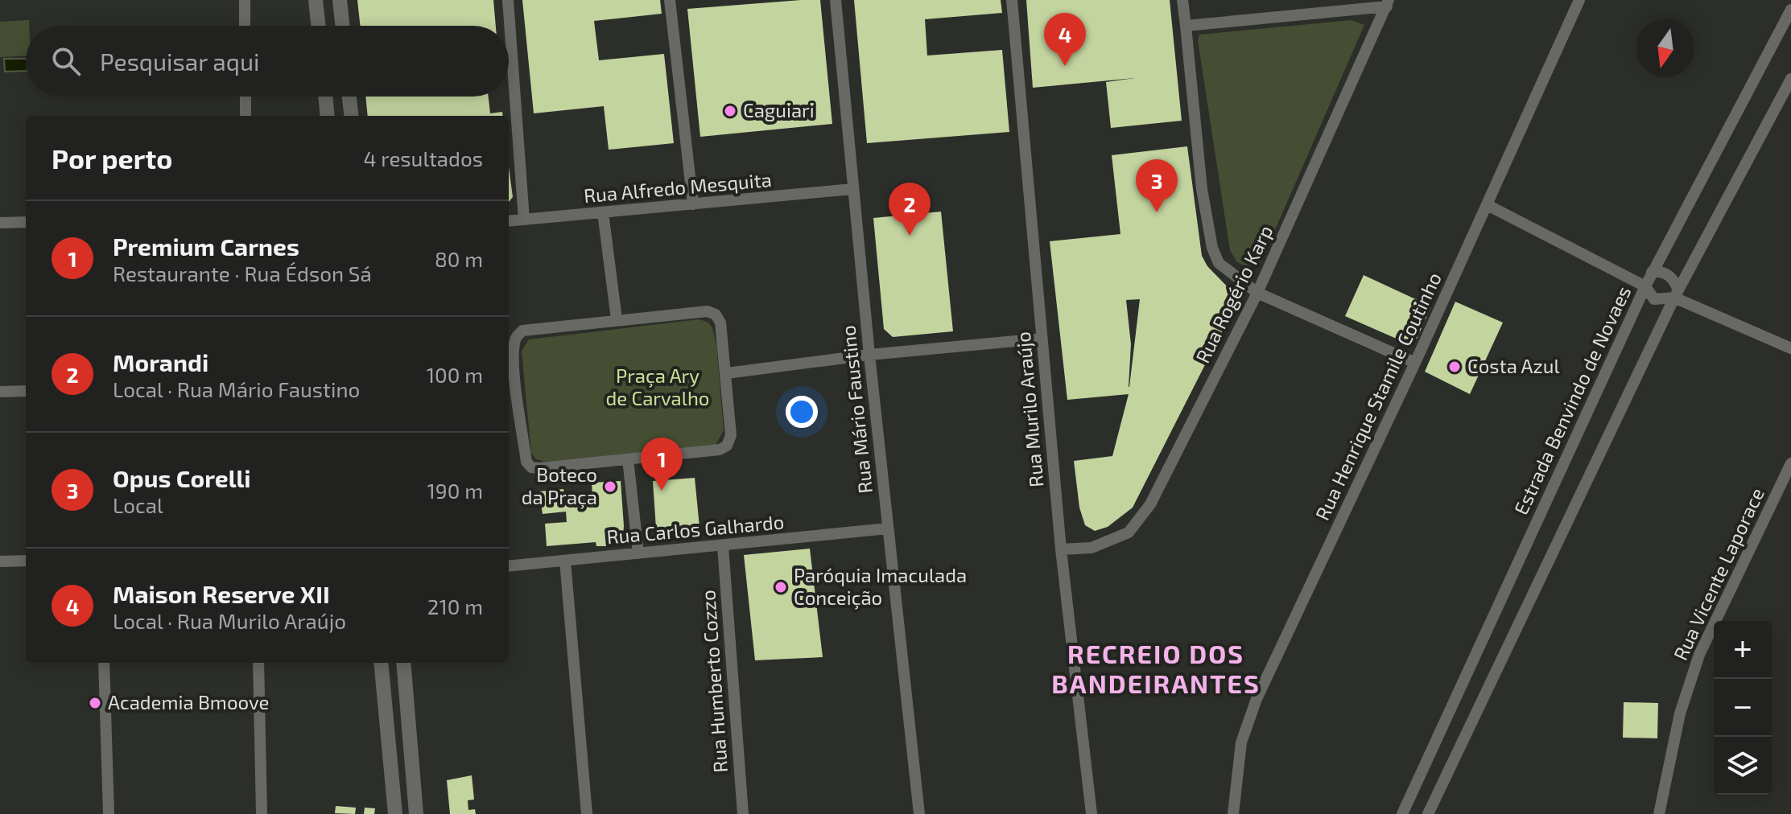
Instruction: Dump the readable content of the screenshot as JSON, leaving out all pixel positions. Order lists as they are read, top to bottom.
{
  "streets": {
    "street": [
      "Rua Alfredo Mesquita",
      "Rua Rogério Karp",
      "Rua Henrique Stamile Coutinho",
      "Estrada Benvindo de Novaes",
      "Rua Mário Faustino",
      "Rua Murilo Araújo",
      "Rua Carlos Galhardo",
      "Rua Vicente Laporace",
      "Rua Humberto Cozzo"
    ]
  },
  "crossings": [
    ["Rua Alfredo Mesquita", "Rua Mário Faustino"],
    ["Rua Rogério Karp", "Rua Murilo Araújo"],
    ["Rua Mário Faustino", "Rua Carlos Galhardo"],
    ["Rua Carlos Galhardo", "Rua Humberto Cozzo"]
  ],
  "districts": ["RECREIO DOS BANDEIRANTES"],
  "parks": ["Praça Ary de Carvalho"],
  "places": [
    "Caguiari",
    "Costa Azul",
    "Boteco da Praça",
    "Paróquia Imaculada Conceição",
    "Academia Bmoove"
  ],
  "north": "bottom",
  "page": {
    "pins": [
      "4",
      "3",
      "2",
      "1"
    ],
    "search": "Pesquisar aqui",
    "heading": ["Por perto", "4 resultados"],
    "list": [
      {
        "mark": "1",
        "name": "Premium Carnes",
        "note": "Restaurante · Rua Édson Sá",
        "value": "80 m"
      },
      {
        "mark": "2",
        "name": "Morandi",
        "note": "Local · Rua Mário Faustino",
        "value": "100 m"
      },
      {
        "mark": "3",
        "name": "Opus Corelli",
        "note": "Local",
        "value": "190 m"
      },
      {
        "mark": "4",
        "name": "Maison Reserve XII",
        "note": "Local · Rua Murilo Araújo",
        "value": "210 m"
      }
    ],
    "map_buttons": ["+", "−"]
  }
}
